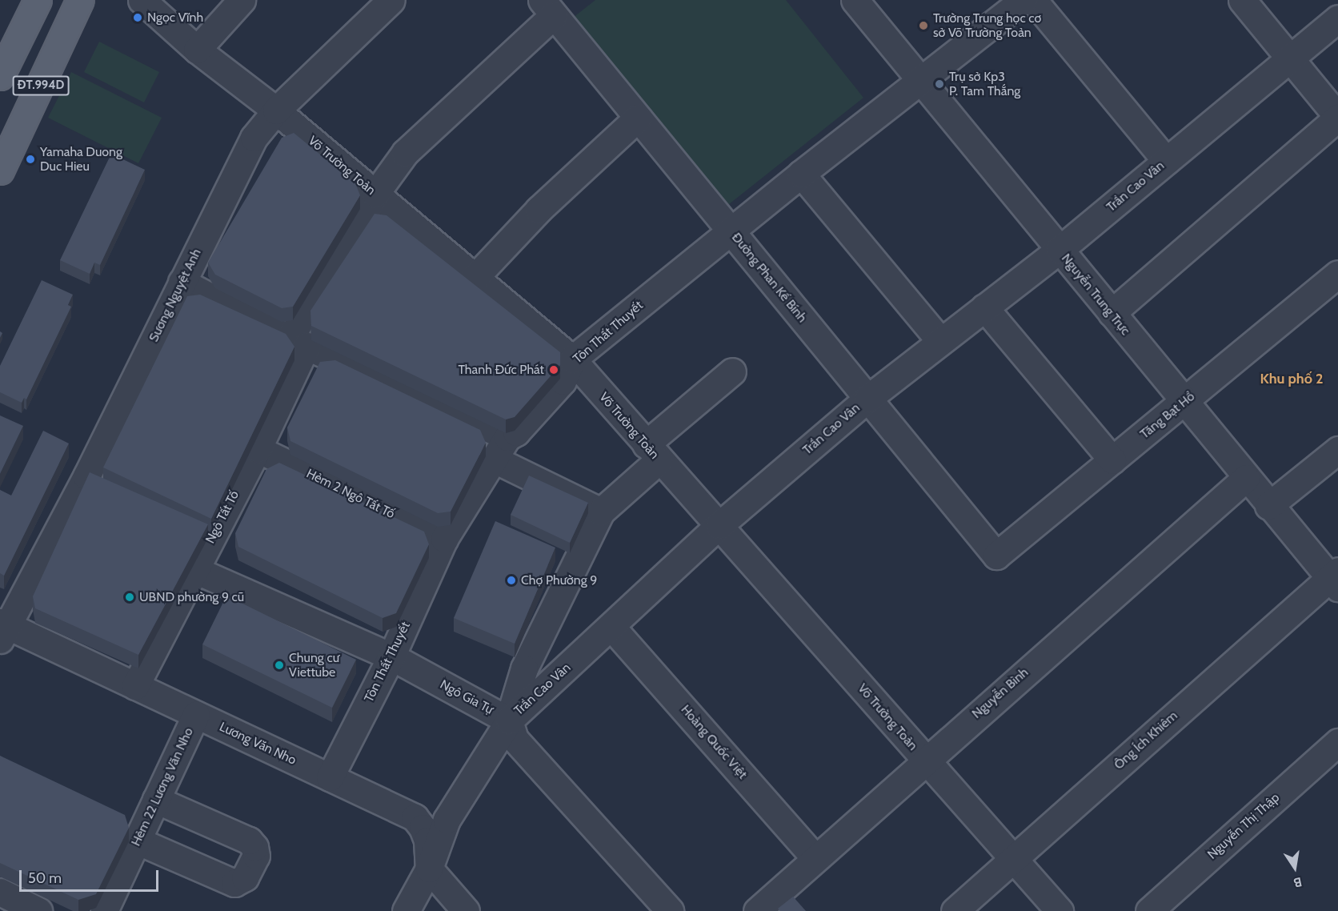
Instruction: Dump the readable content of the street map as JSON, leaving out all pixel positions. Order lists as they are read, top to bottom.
{
  "streets": {
    "main road": ["ĐT.994D"],
    "street": [
      "Võ Trường Toản",
      "Trần Cao Vân",
      "Đường Phan Kế Bính",
      "Nguyễn Trung Trực",
      "Sương Nguyệt Anh",
      "Tôn Thất Thuyết",
      "Tăng Bạt Hổ",
      "Hẻm 2 Ngô Tất Tố",
      "Ngô Tất Tố",
      "Nguyễn Bình",
      "Ngô Gia Tự",
      "Ông Ích Khiêm",
      "Hoàng Quốc Việt",
      "Lương Văn Nho",
      "Hẻm 22 Lương Văn Nho",
      "Nguyễn Thị Thập"
    ]
  },
  "crossings": [
    ["Võ Trường Toản", "Trần Cao Vân"],
    ["Võ Trường Toản", "Sương Nguyệt Anh"],
    ["Võ Trường Toản", "Tôn Thất Thuyết"],
    ["Võ Trường Toản", "Ngô Tất Tố"],
    ["Võ Trường Toản", "Nguyễn Bình"],
    ["Võ Trường Toản", "Ông Ích Khiêm"],
    ["Trần Cao Vân", "Đường Phan Kế Bính"],
    ["Trần Cao Vân", "Nguyễn Trung Trực"],
    ["Trần Cao Vân", "Ngô Gia Tự"],
    ["Trần Cao Vân", "Hoàng Quốc Việt"],
    ["Trần Cao Vân", "Lương Văn Nho"],
    ["Đường Phan Kế Bính", "Tôn Thất Thuyết"],
    ["Đường Phan Kế Bính", "Tăng Bạt Hổ"],
    ["Đường Phan Kế Bính", "Ngô Tất Tố"],
    ["Nguyễn Trung Trực", "Tôn Thất Thuyết"],
    ["Nguyễn Trung Trực", "Tăng Bạt Hổ"],
    ["Nguyễn Trung Trực", "Nguyễn Bình"],
    ["Nguyễn Trung Trực", "Ông Ích Khiêm"],
    ["Sương Nguyệt Anh", "Lương Văn Nho"],
    ["Tôn Thất Thuyết", "Hẻm 2 Ngô Tất Tố"],
    ["Tôn Thất Thuyết", "Ngô Gia Tự"],
    ["Tôn Thất Thuyết", "Lương Văn Nho"],
    ["Hẻm 2 Ngô Tất Tố", "Ngô Tất Tố"],
    ["Ngô Tất Tố", "Ngô Gia Tự"],
    ["Ngô Tất Tố", "Lương Văn Nho"],
    ["Nguyễn Bình", "Hoàng Quốc Việt"],
    ["Lương Văn Nho", "Hẻm 22 Lương Văn Nho"]
  ],
  "districts": ["Khu phố 2"],
  "places": [
    "Ngọc Vĩnh",
    "Trường Trung học cơ sở Võ Trường Toản",
    "Trụ sở Kp3 P. Tam Thắng",
    "Yamaha Duong Duc Hieu",
    "Thanh Đức Phát",
    "Chợ Phường 9",
    "UBND phường 9 cũ",
    "Chung cư Viettube"
  ],
  "scale_bar": "50 m",
  "north": "bottom"
}
